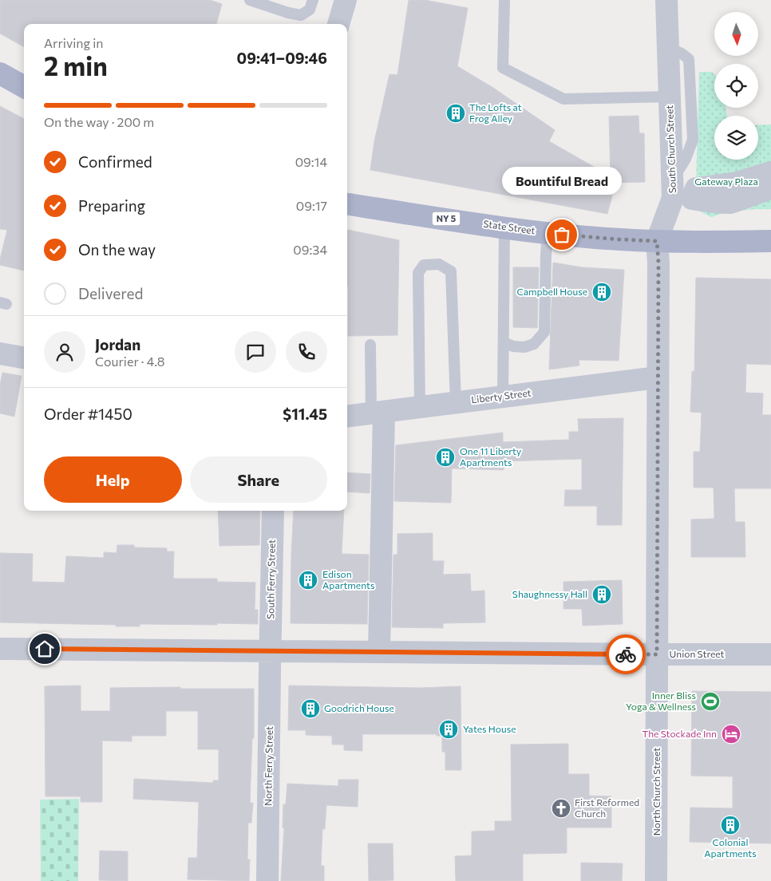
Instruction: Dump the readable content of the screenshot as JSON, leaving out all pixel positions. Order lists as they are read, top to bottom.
{
  "streets": {
    "main road": ["NY 5", "State Street"],
    "street": [
      "South Church Street",
      "Liberty Street",
      "South Ferry Street",
      "Union Street",
      "North Ferry Street",
      "North Church Street"
    ]
  },
  "crossings": [
    ["South Church Street", "State Street"],
    ["South Church Street", "Liberty Street"],
    ["South Church Street", "Union Street"],
    ["South Church Street", "North Church Street"],
    ["South Ferry Street", "Union Street"],
    ["South Ferry Street", "North Ferry Street"],
    ["Union Street", "North Ferry Street"],
    ["Union Street", "North Church Street"]
  ],
  "parks": ["Gateway Plaza"],
  "places": {
    "building": [
      "The Lofts at Frog Alley",
      "Campbell House",
      "One 11 Liberty Apartments",
      "Edison Apartments",
      "Shaughnessy Hall",
      "Goodrich House",
      "Yates House",
      "Colonial Apartments"
    ],
    "other": ["Bountiful Bread"],
    "sports": ["Inner Bliss Yoga & Wellness"],
    "hotel": ["The Stockade Inn"],
    "church": ["First Reformed Church"]
  },
  "north": "bottom",
  "page": {
    "heading": ["2 min", "Arriving in", "09:41–09:46"],
    "panel": [
      "Jordan",
      "Courier · 4.8",
      "Order #1450",
      "$11.45"
    ],
    "bar": "On the way · 200 m",
    "list": [
      ["Confirmed", "09:14"],
      ["Preparing", "09:17"],
      ["On the way", "09:34"],
      "Delivered"
    ],
    "bubble": "Bountiful Bread",
    "buttons": ["Help", "Share"]
  }
}
